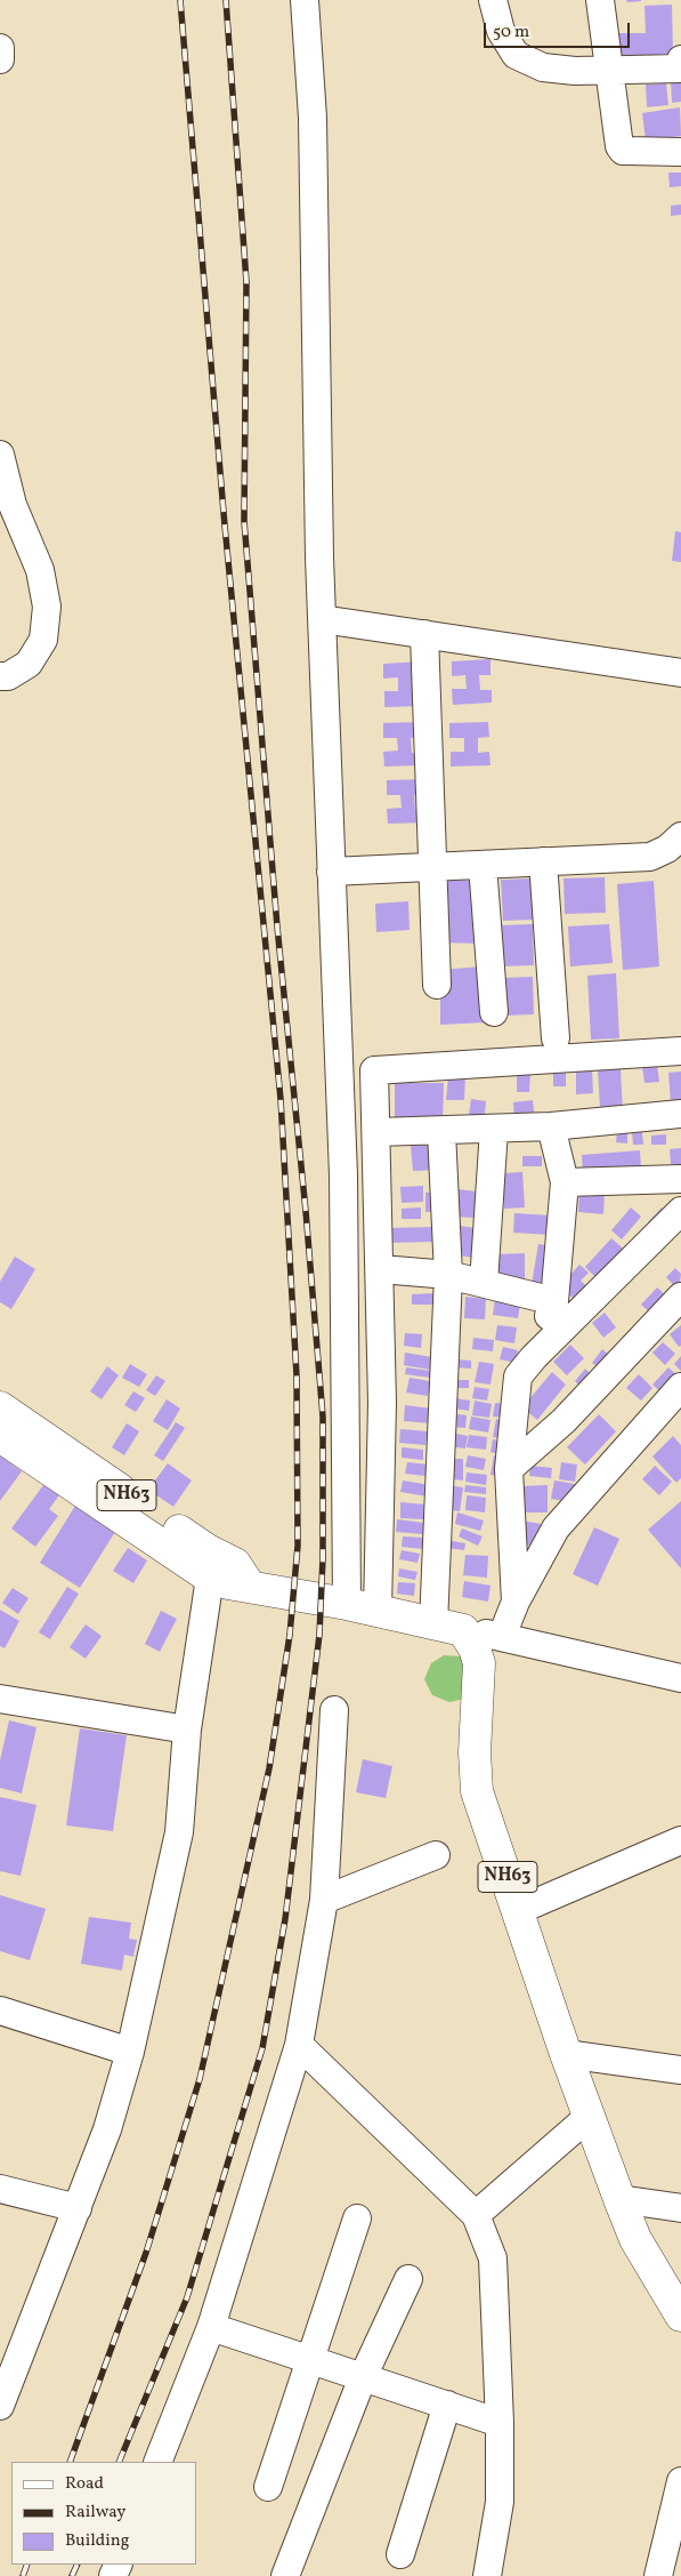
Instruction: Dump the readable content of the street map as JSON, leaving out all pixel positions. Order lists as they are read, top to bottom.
{
  "streets": {
    "highway": ["NH63"]
  },
  "legend": ["Road", "Railway", "Building"],
  "scale_bar": "50 m"
}
